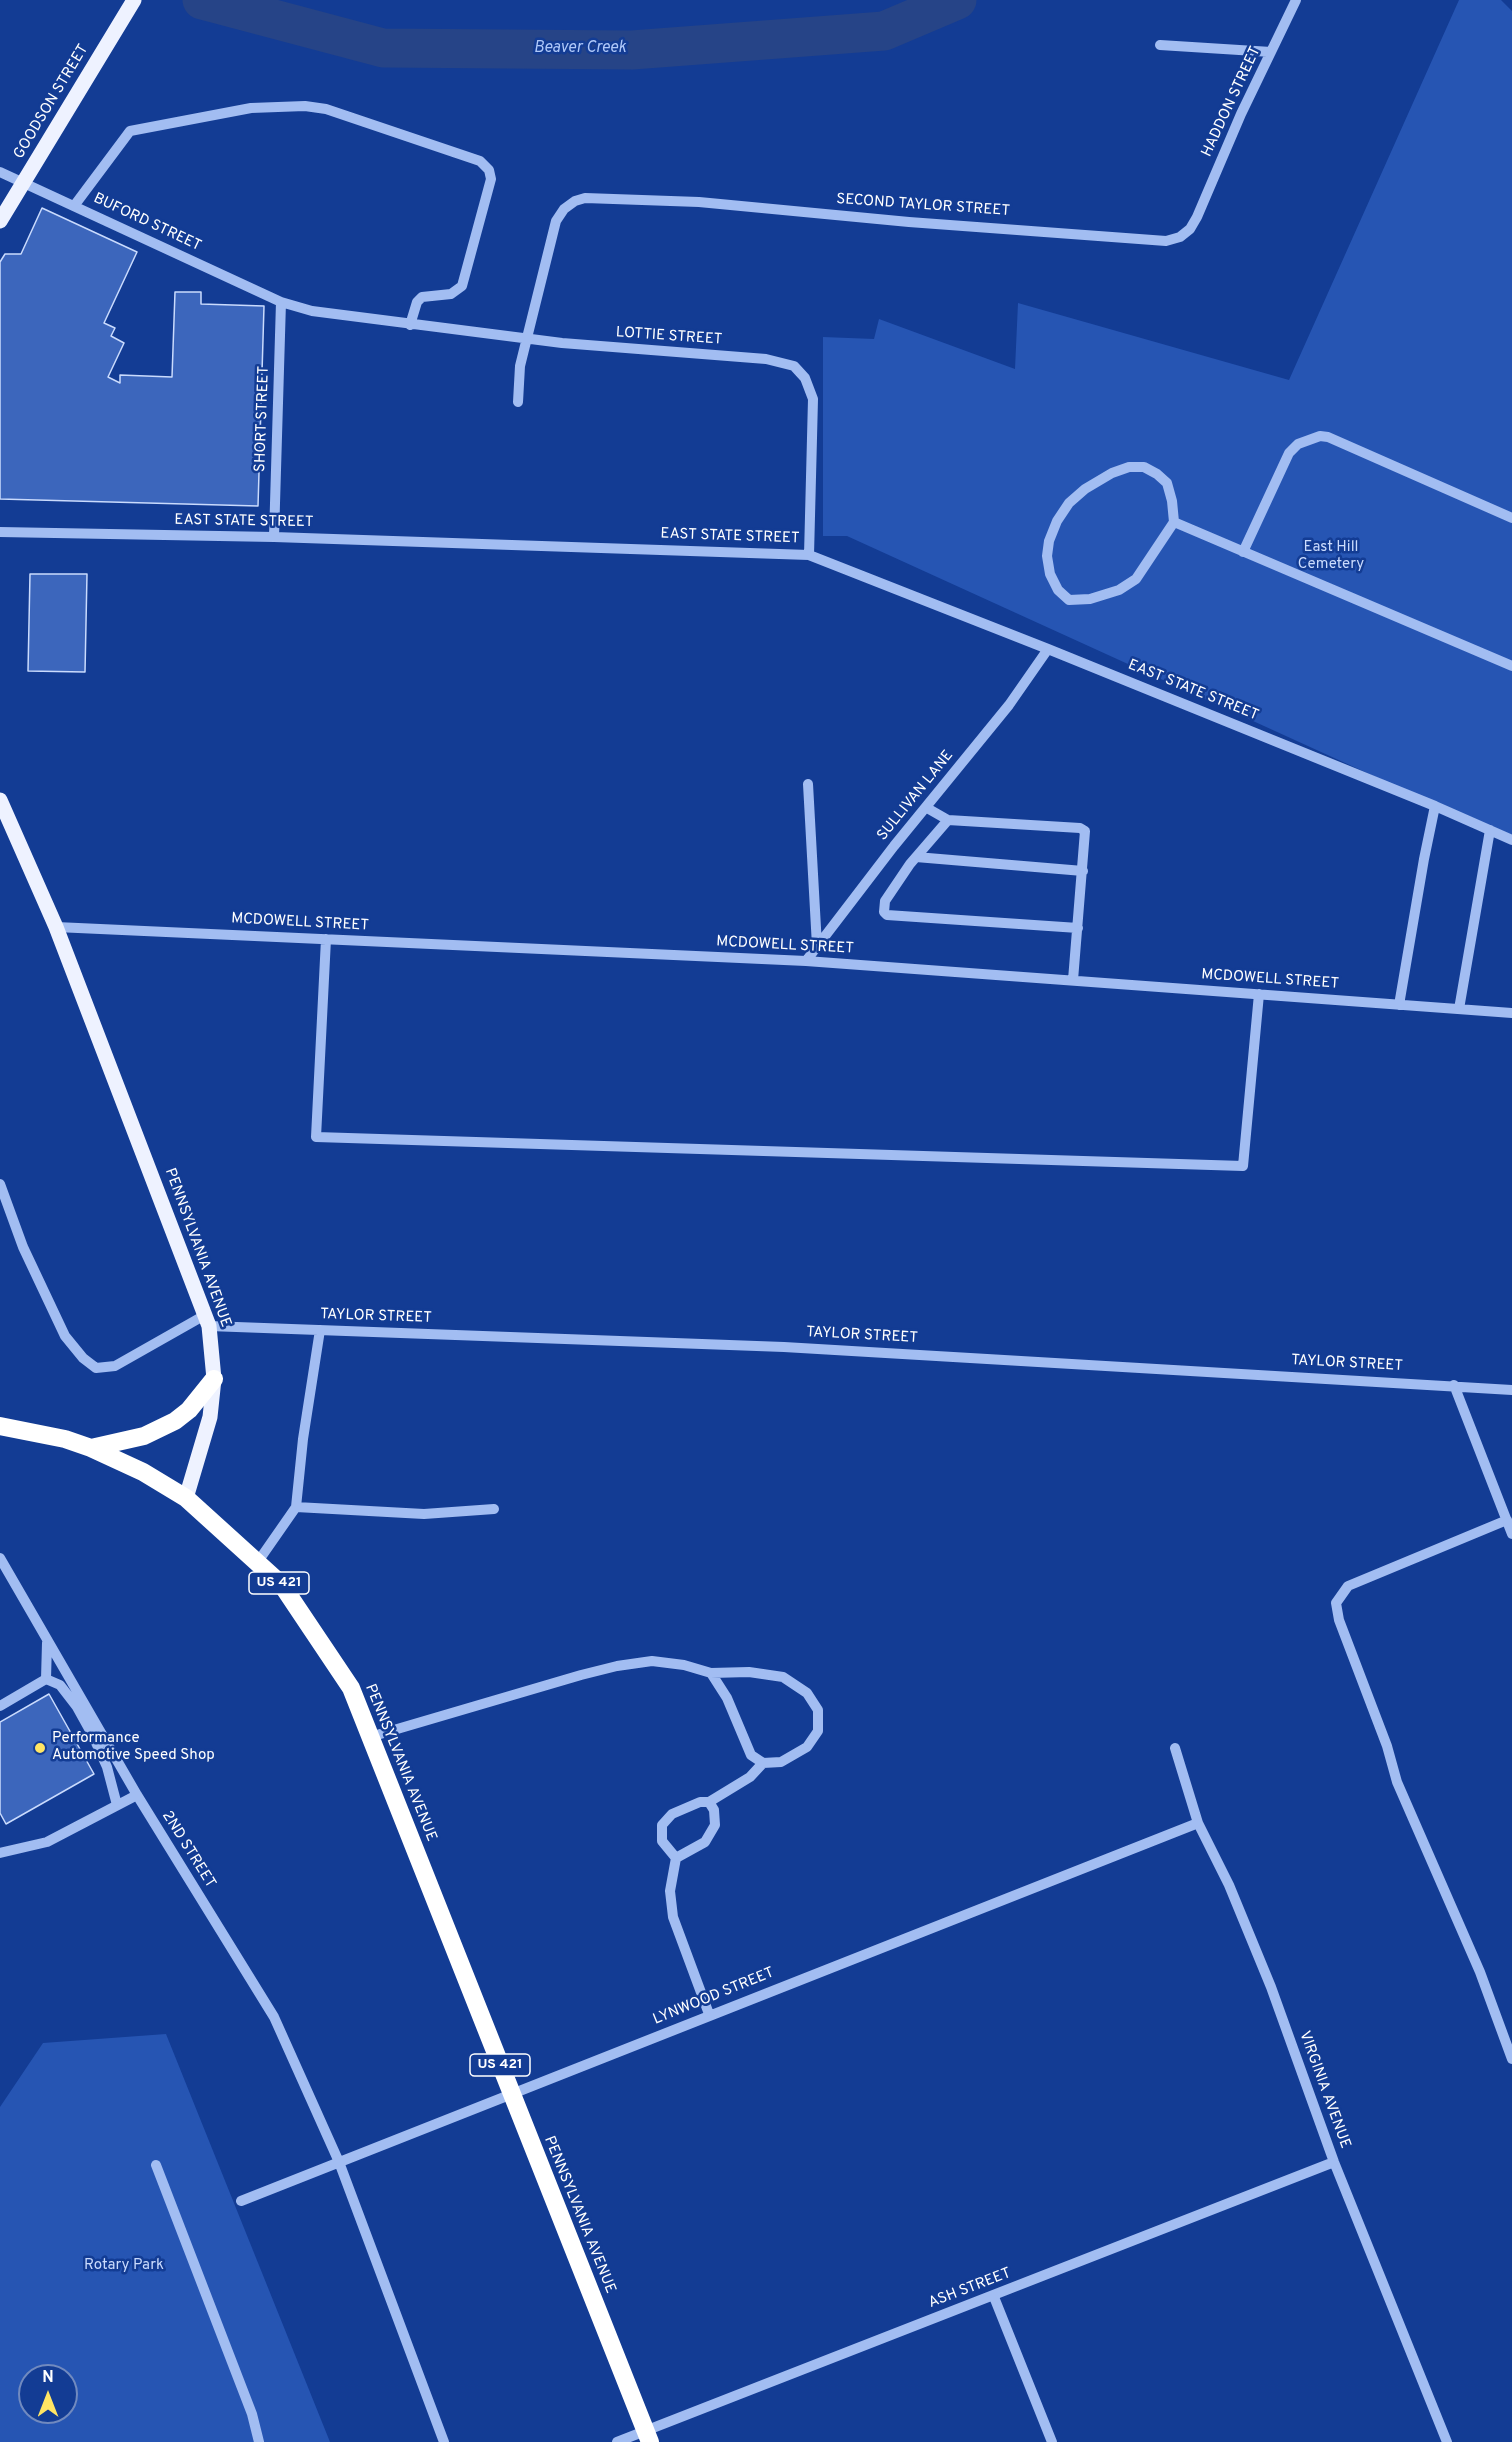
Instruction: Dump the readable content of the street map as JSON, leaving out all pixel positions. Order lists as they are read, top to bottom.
{
  "streets": {
    "highway": ["PENNSYLVANIA AVENUE", "US 421"],
    "main road": ["GOODSON STREET"],
    "street": [
      "HADDON STREET",
      "SECOND TAYLOR STREET",
      "BUFORD STREET",
      "LOTTIE STREET",
      "SHORT STREET",
      "EAST STATE STREET",
      "SULLIVAN LANE",
      "MCDOWELL STREET",
      "TAYLOR STREET",
      "2ND STREET",
      "LYNWOOD STREET",
      "VIRGINIA AVENUE",
      "ASH STREET"
    ]
  },
  "crossings": [
    ["GOODSON STREET", "BUFORD STREET"],
    ["HADDON STREET", "SECOND TAYLOR STREET"],
    ["SECOND TAYLOR STREET", "LOTTIE STREET"],
    ["BUFORD STREET", "LOTTIE STREET"],
    ["BUFORD STREET", "SHORT STREET"],
    ["LOTTIE STREET", "SHORT STREET"],
    ["LOTTIE STREET", "EAST STATE STREET"],
    ["SHORT STREET", "EAST STATE STREET"],
    ["EAST STATE STREET", "SULLIVAN LANE"],
    ["SULLIVAN LANE", "MCDOWELL STREET"],
    ["MCDOWELL STREET", "PENNSYLVANIA AVENUE"],
    ["PENNSYLVANIA AVENUE", "TAYLOR STREET"],
    ["PENNSYLVANIA AVENUE", "US 421"],
    ["PENNSYLVANIA AVENUE", "LYNWOOD STREET"],
    ["PENNSYLVANIA AVENUE", "ASH STREET"],
    ["2ND STREET", "LYNWOOD STREET"],
    ["LYNWOOD STREET", "VIRGINIA AVENUE"],
    ["VIRGINIA AVENUE", "ASH STREET"]
  ],
  "water": ["Beaver Creek"],
  "parks": ["East Hill Cemetery", "Rotary Park"],
  "places": ["Performance Automotive Speed Shop"],
  "north": "top"
}
